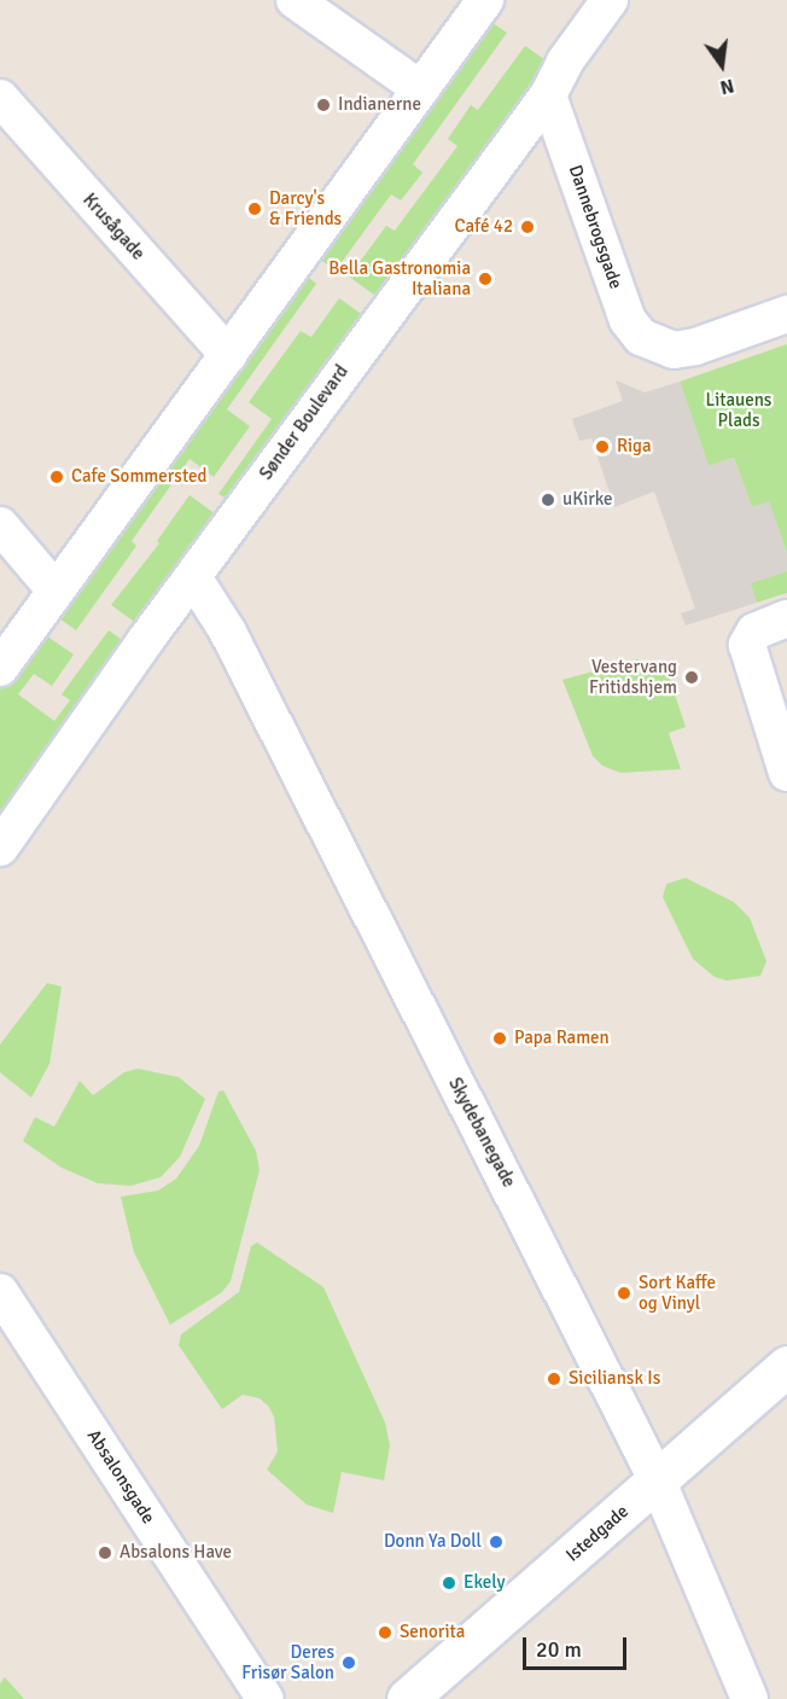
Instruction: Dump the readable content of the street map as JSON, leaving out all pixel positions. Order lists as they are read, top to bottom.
{
  "streets": {
    "street": [
      "Krusågade",
      "Dannebrogsgade",
      "Sønder Boulevard",
      "Skydebanegade",
      "Absalonsgade",
      "Istedgade"
    ]
  },
  "crossings": [
    ["Dannebrogsgade", "Sønder Boulevard"],
    ["Sønder Boulevard", "Skydebanegade"],
    ["Skydebanegade", "Istedgade"]
  ],
  "parks": ["Litauens Plads"],
  "places": [
    "Indianerne",
    "Darcy's & Friends",
    "Café 42",
    "Bella Gastronomia Italiana",
    "Riga",
    "Cafe Sommersted",
    "uKirke",
    "Vestervang Fritidshjem",
    "Papa Ramen",
    "Sort Kaffe og Vinyl",
    "Siciliansk Is",
    "Donn Ya Doll",
    "Absalons Have",
    "Ekely",
    "Senorita",
    "Deres Frisør Salon"
  ],
  "scale_bar": "20 m",
  "north": "bottom"
}
